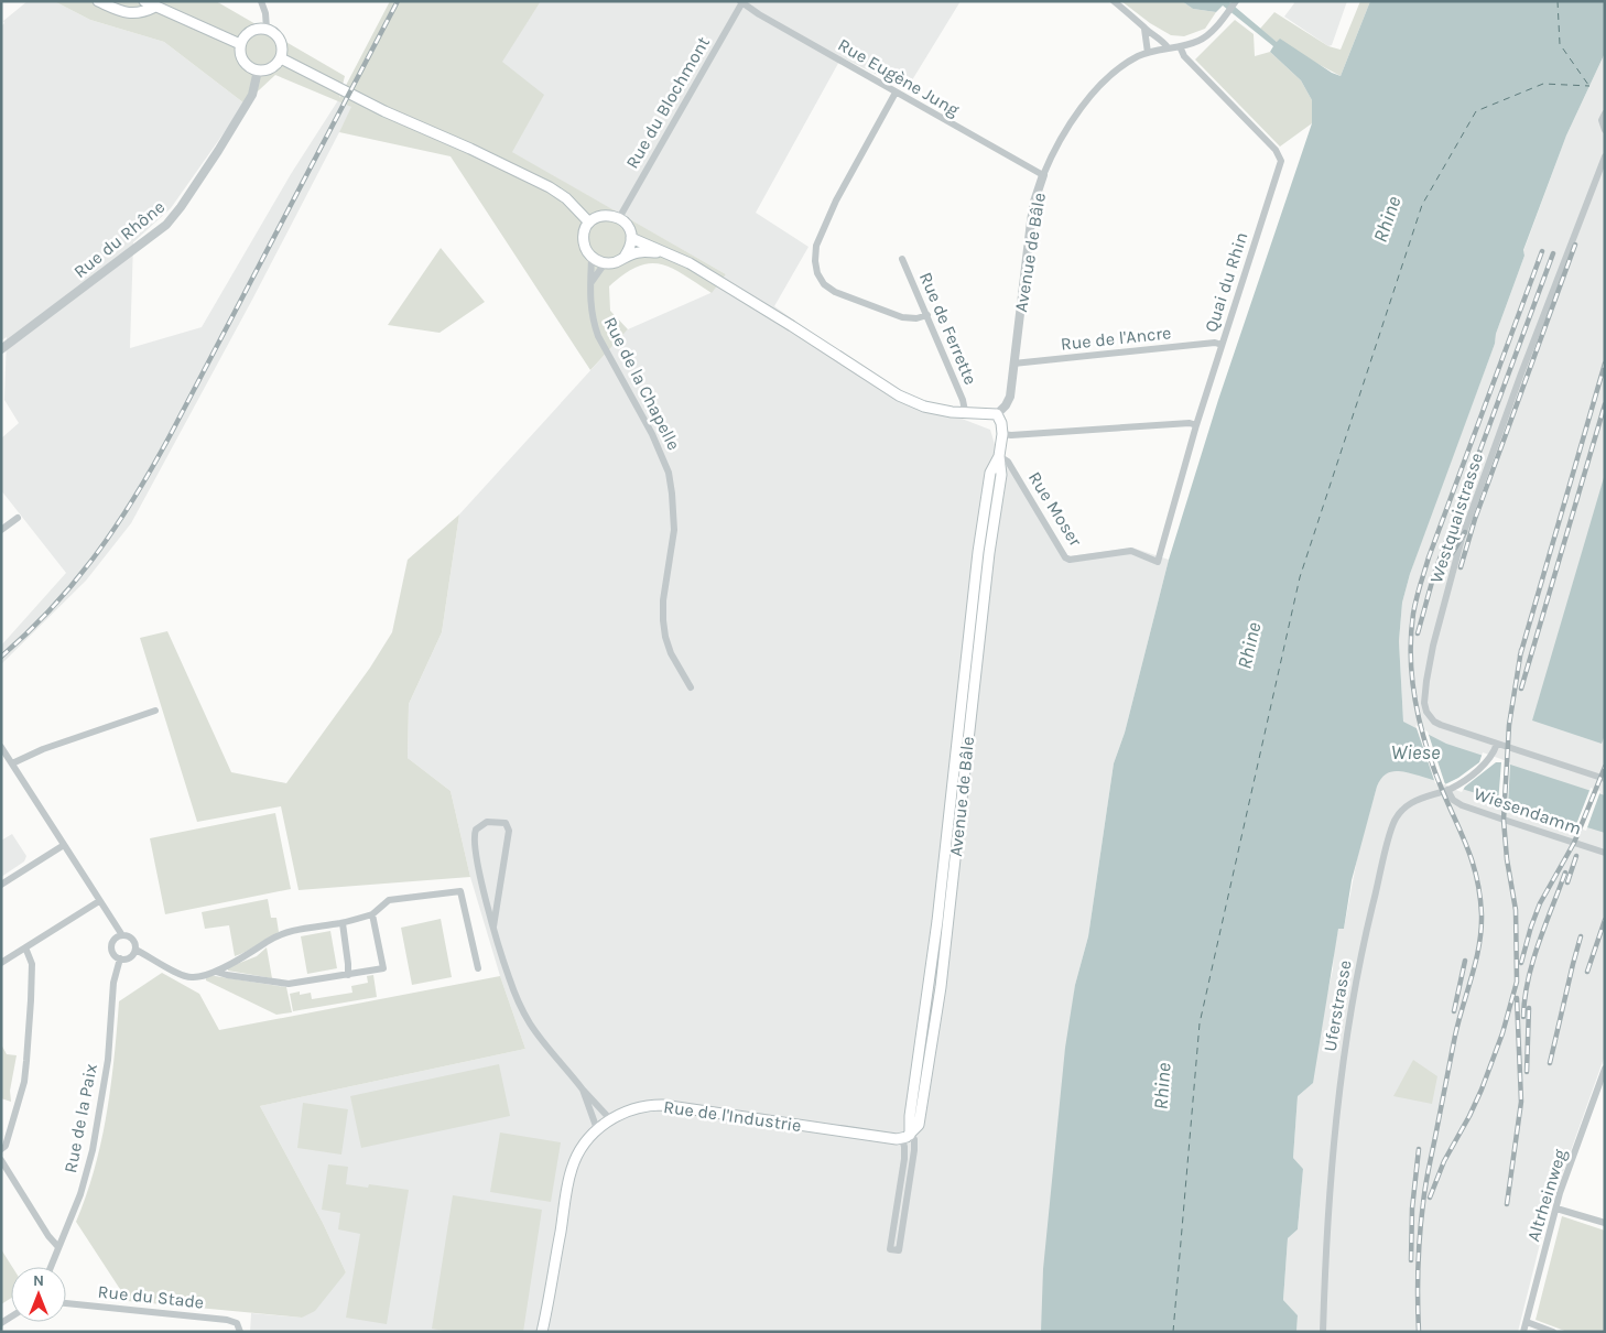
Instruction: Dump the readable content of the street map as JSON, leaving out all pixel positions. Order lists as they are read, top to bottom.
{
  "streets": {
    "main road": ["Avenue de Bâle", "Rue de l'Industrie"],
    "street": [
      "Rue Eugène Jung",
      "Rue du Blochmont",
      "Rue du Rhône",
      "Quai du Rhin",
      "Rue de Ferrette",
      "Rue de l'Ancre",
      "Rue de la Chapelle",
      "Rue Moser",
      "Westquaistrasse",
      "Wiesendamm",
      "Uferstrasse",
      "Rue de la Paix",
      "Altrheinweg",
      "Rue du Stade"
    ]
  },
  "crossings": [
    ["Rue Eugène Jung", "Rue du Blochmont"],
    ["Rue Eugène Jung", "Avenue de Bâle"],
    ["Rue du Blochmont", "Rue de la Chapelle"],
    ["Avenue de Bâle", "Quai du Rhin"],
    ["Avenue de Bâle", "Rue de l'Ancre"],
    ["Avenue de Bâle", "Rue Moser"],
    ["Avenue de Bâle", "Rue de l'Industrie"],
    ["Quai du Rhin", "Rue de l'Ancre"],
    ["Quai du Rhin", "Rue Moser"],
    ["Westquaistrasse", "Uferstrasse"],
    ["Wiesendamm", "Uferstrasse"]
  ],
  "water": ["Rhine", "Wiese"],
  "north": "top"
}
